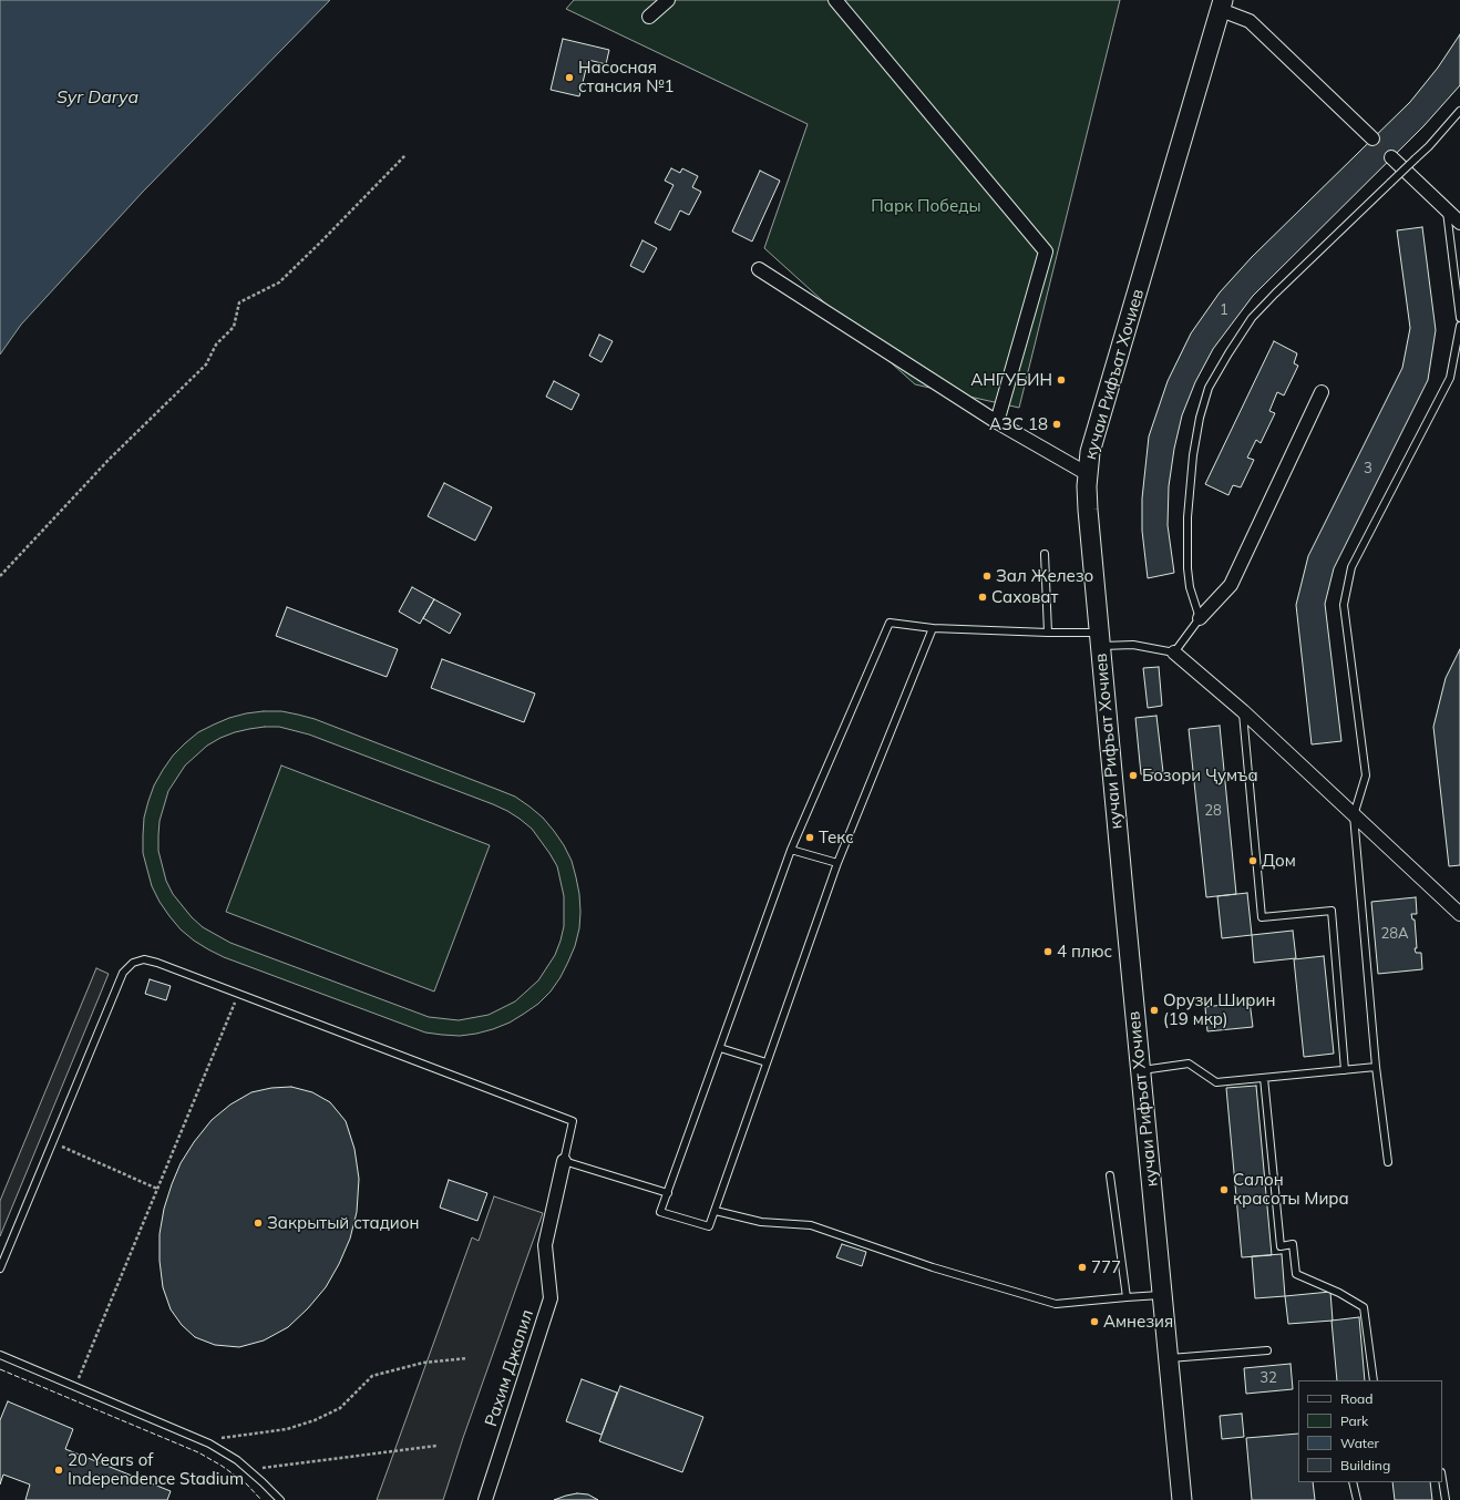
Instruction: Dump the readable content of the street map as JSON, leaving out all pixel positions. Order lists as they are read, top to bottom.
{
  "streets": {
    "main road": ["кучаи Рифъат Хочиев"],
    "street": ["Рахим Джалил"]
  },
  "water": ["Syr Darya"],
  "parks": ["Парк Победы"],
  "places": [
    "Насосная стансия №1",
    "АНГУБИН",
    "АЗС 18",
    "Зал Железо",
    "Саховат",
    "Бозори Ҷумъа",
    "Текс",
    "Дом",
    "4 плюс",
    "Орузи Ширин (19 мкр)",
    "Салон красоты Мира",
    "Закрытый стадион",
    "777",
    "Амнезия",
    "20 Years of Independence Stadium"
  ],
  "house_numbers": [
    "1",
    "3",
    "28",
    "28А",
    "32"
  ],
  "legend": [
    "Road",
    "Park",
    "Water",
    "Building"
  ]
}
